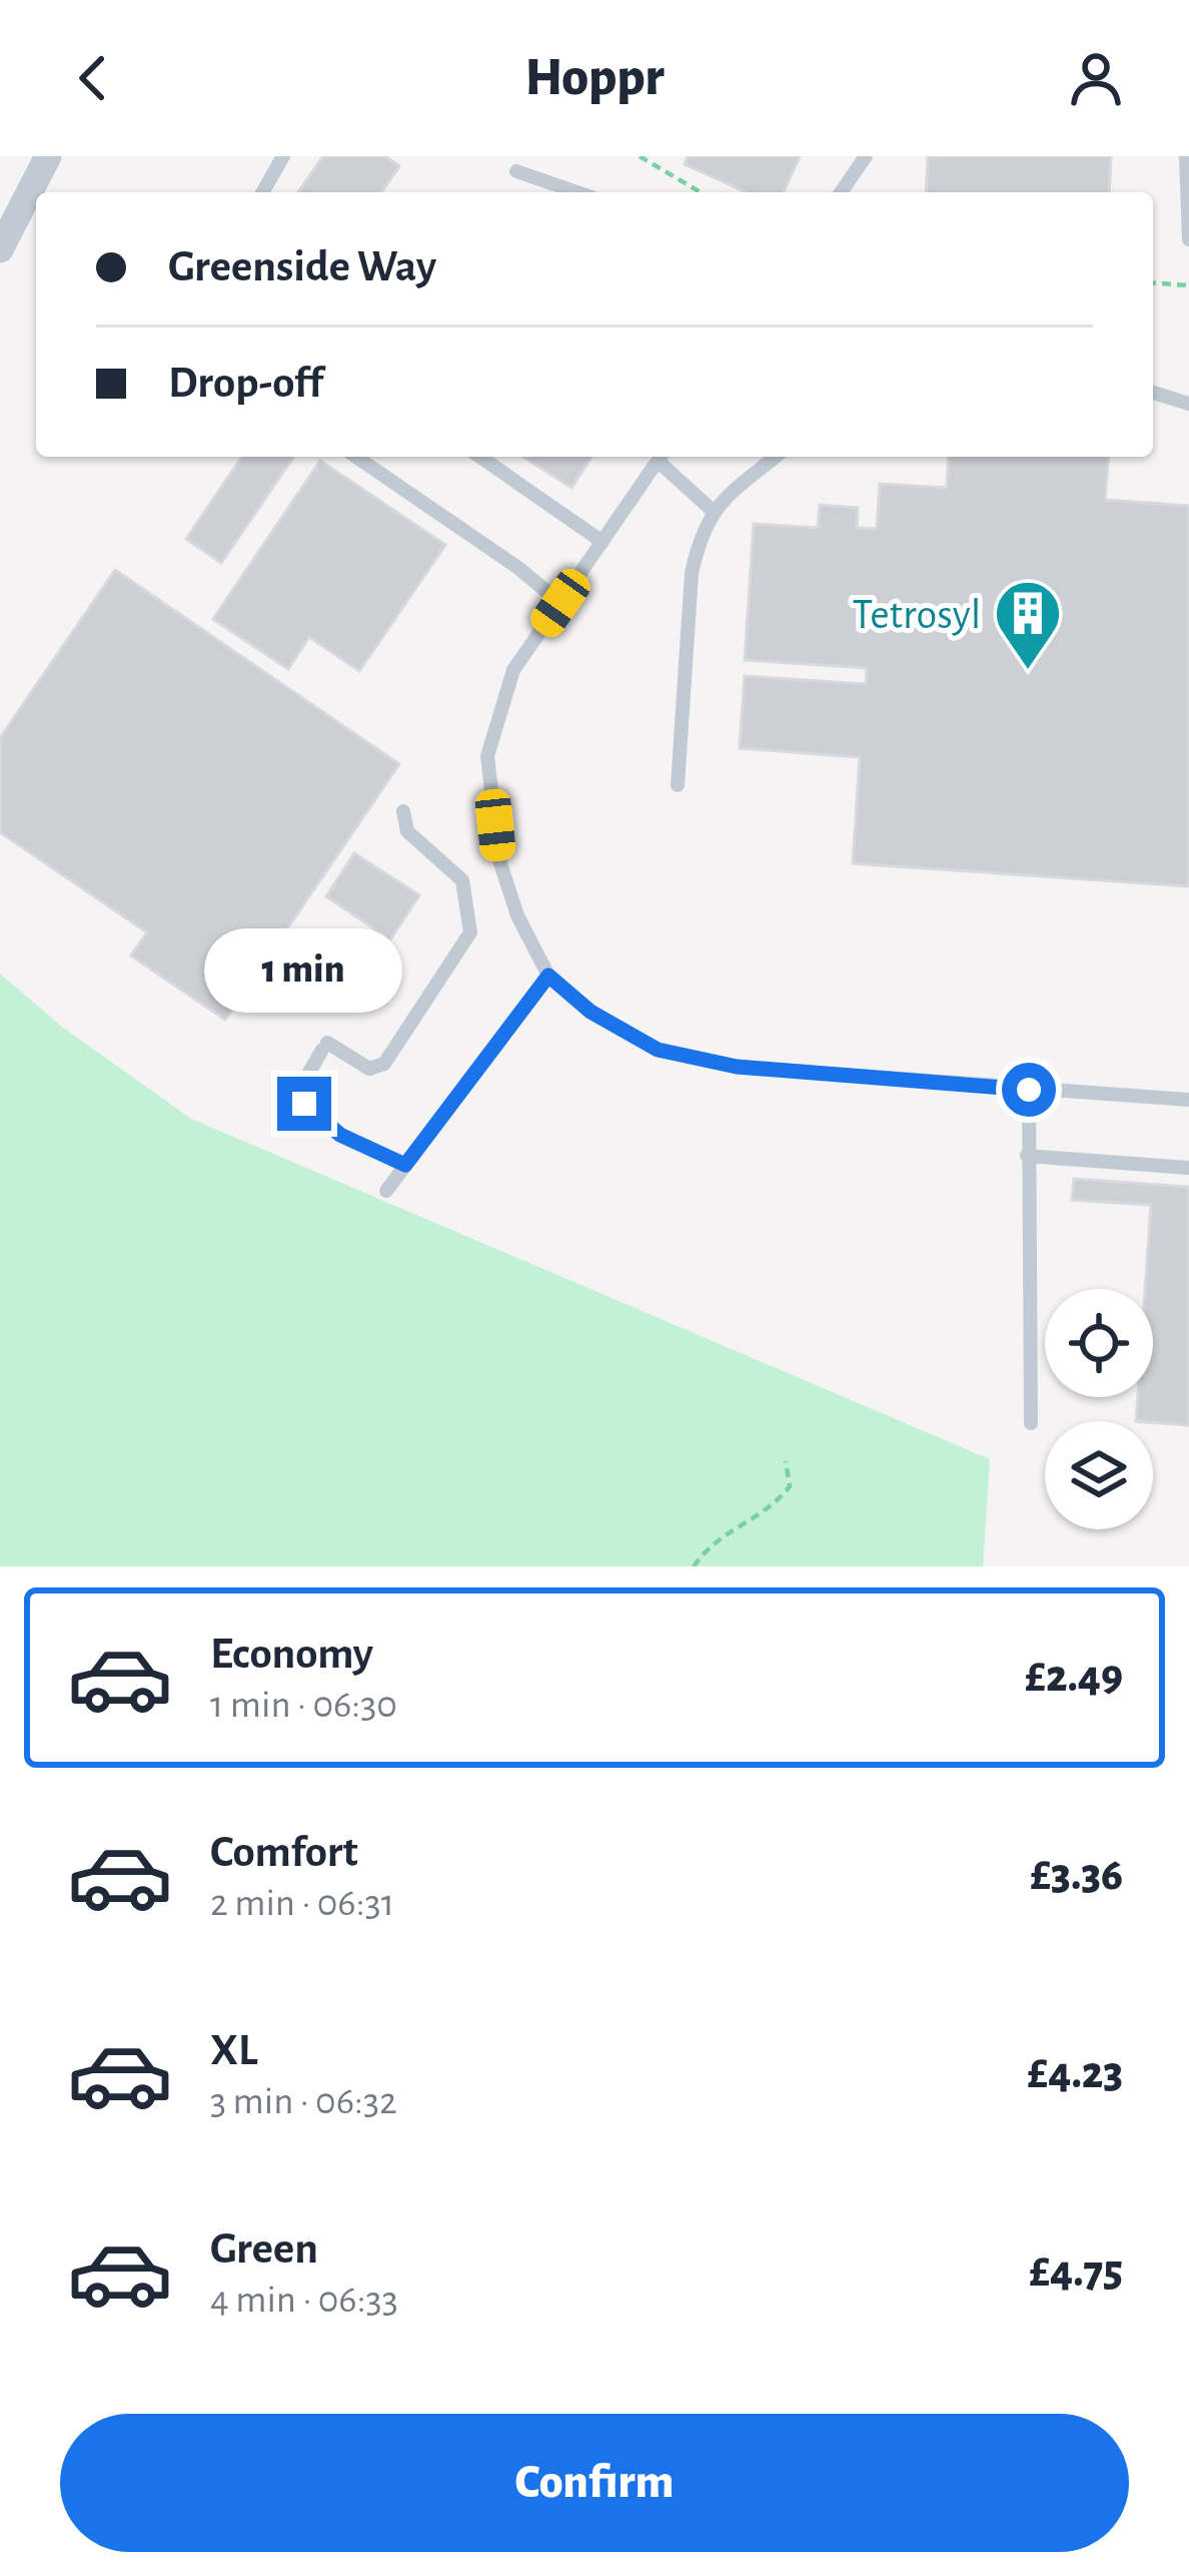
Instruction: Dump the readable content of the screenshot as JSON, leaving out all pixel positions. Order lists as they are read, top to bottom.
{
  "places": {
    "building": ["Tetrosyl"]
  },
  "page": {
    "header": "Hoppr",
    "banner": ["Greenside Way", "Drop-off"],
    "bubble": "1 min",
    "list": [
      {
        "name": "Economy",
        "note": "1 min · 06:30",
        "value": "£2.49"
      },
      {
        "name": "Comfort",
        "note": "2 min · 06:31",
        "value": "£3.36"
      },
      {
        "name": "XL",
        "note": "3 min · 06:32",
        "value": "£4.23"
      },
      {
        "name": "Green",
        "note": "4 min · 06:33",
        "value": "£4.75"
      }
    ],
    "buttons": "Confirm"
  }
}
